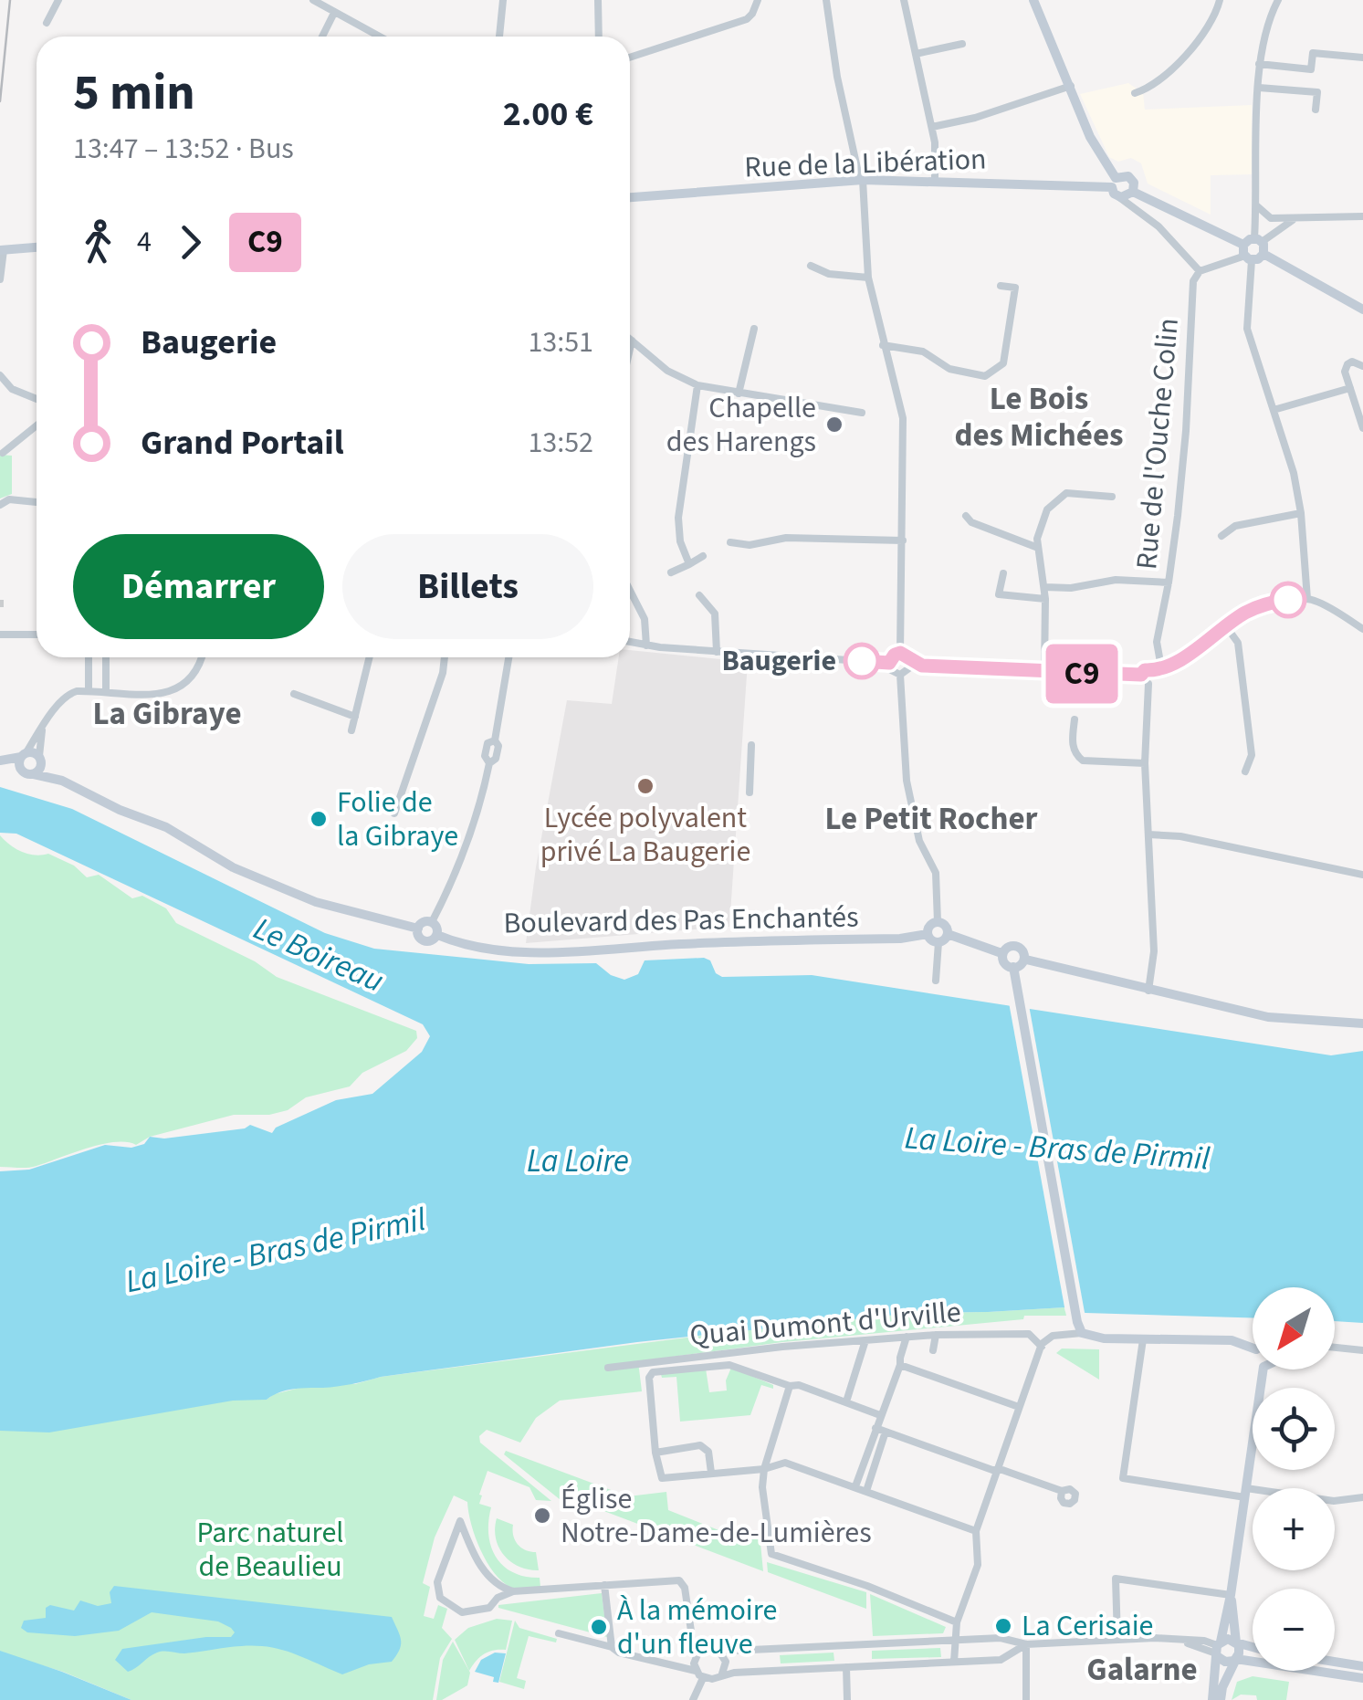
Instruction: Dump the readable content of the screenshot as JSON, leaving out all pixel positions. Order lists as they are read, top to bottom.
{
  "streets": {
    "street": [
      "Rue de la Libération",
      "Rue de l'Ouche Colin",
      "Boulevard des Pas Enchantés",
      "Quai Dumont d'Urville"
    ]
  },
  "districts": [
    "Le Bois des Michées",
    "La Gibraye",
    "Le Petit Rocher",
    "Galarne"
  ],
  "water": ["Le Boireau", "La Loire - Bras de Pirmil", "La Loire"],
  "parks": ["Parc naturel de Beaulieu"],
  "places": [
    "Chapelle des Harengs",
    "Baugerie",
    "Lycée polyvalent privé La Baugerie",
    "Folie de la Gibraye",
    "Église Notre-Dame-de-Lumières",
    "La Cerisaie",
    "À la mémoire d'un fleuve"
  ],
  "lines": ["bus line C9"],
  "north": "bottom left",
  "page": {
    "on_map": "C9",
    "heading": ["5 min", "13:47 – 13:52 · Bus", "2.00 €"],
    "legs": ["4", "C9"],
    "list": [
      {
        "name": "Baugerie",
        "value": "13:51"
      },
      {
        "name": "Grand Portail",
        "value": "13:52"
      }
    ],
    "buttons": ["Démarrer", "Billets"],
    "map_buttons": ["+", "−"]
  }
}
